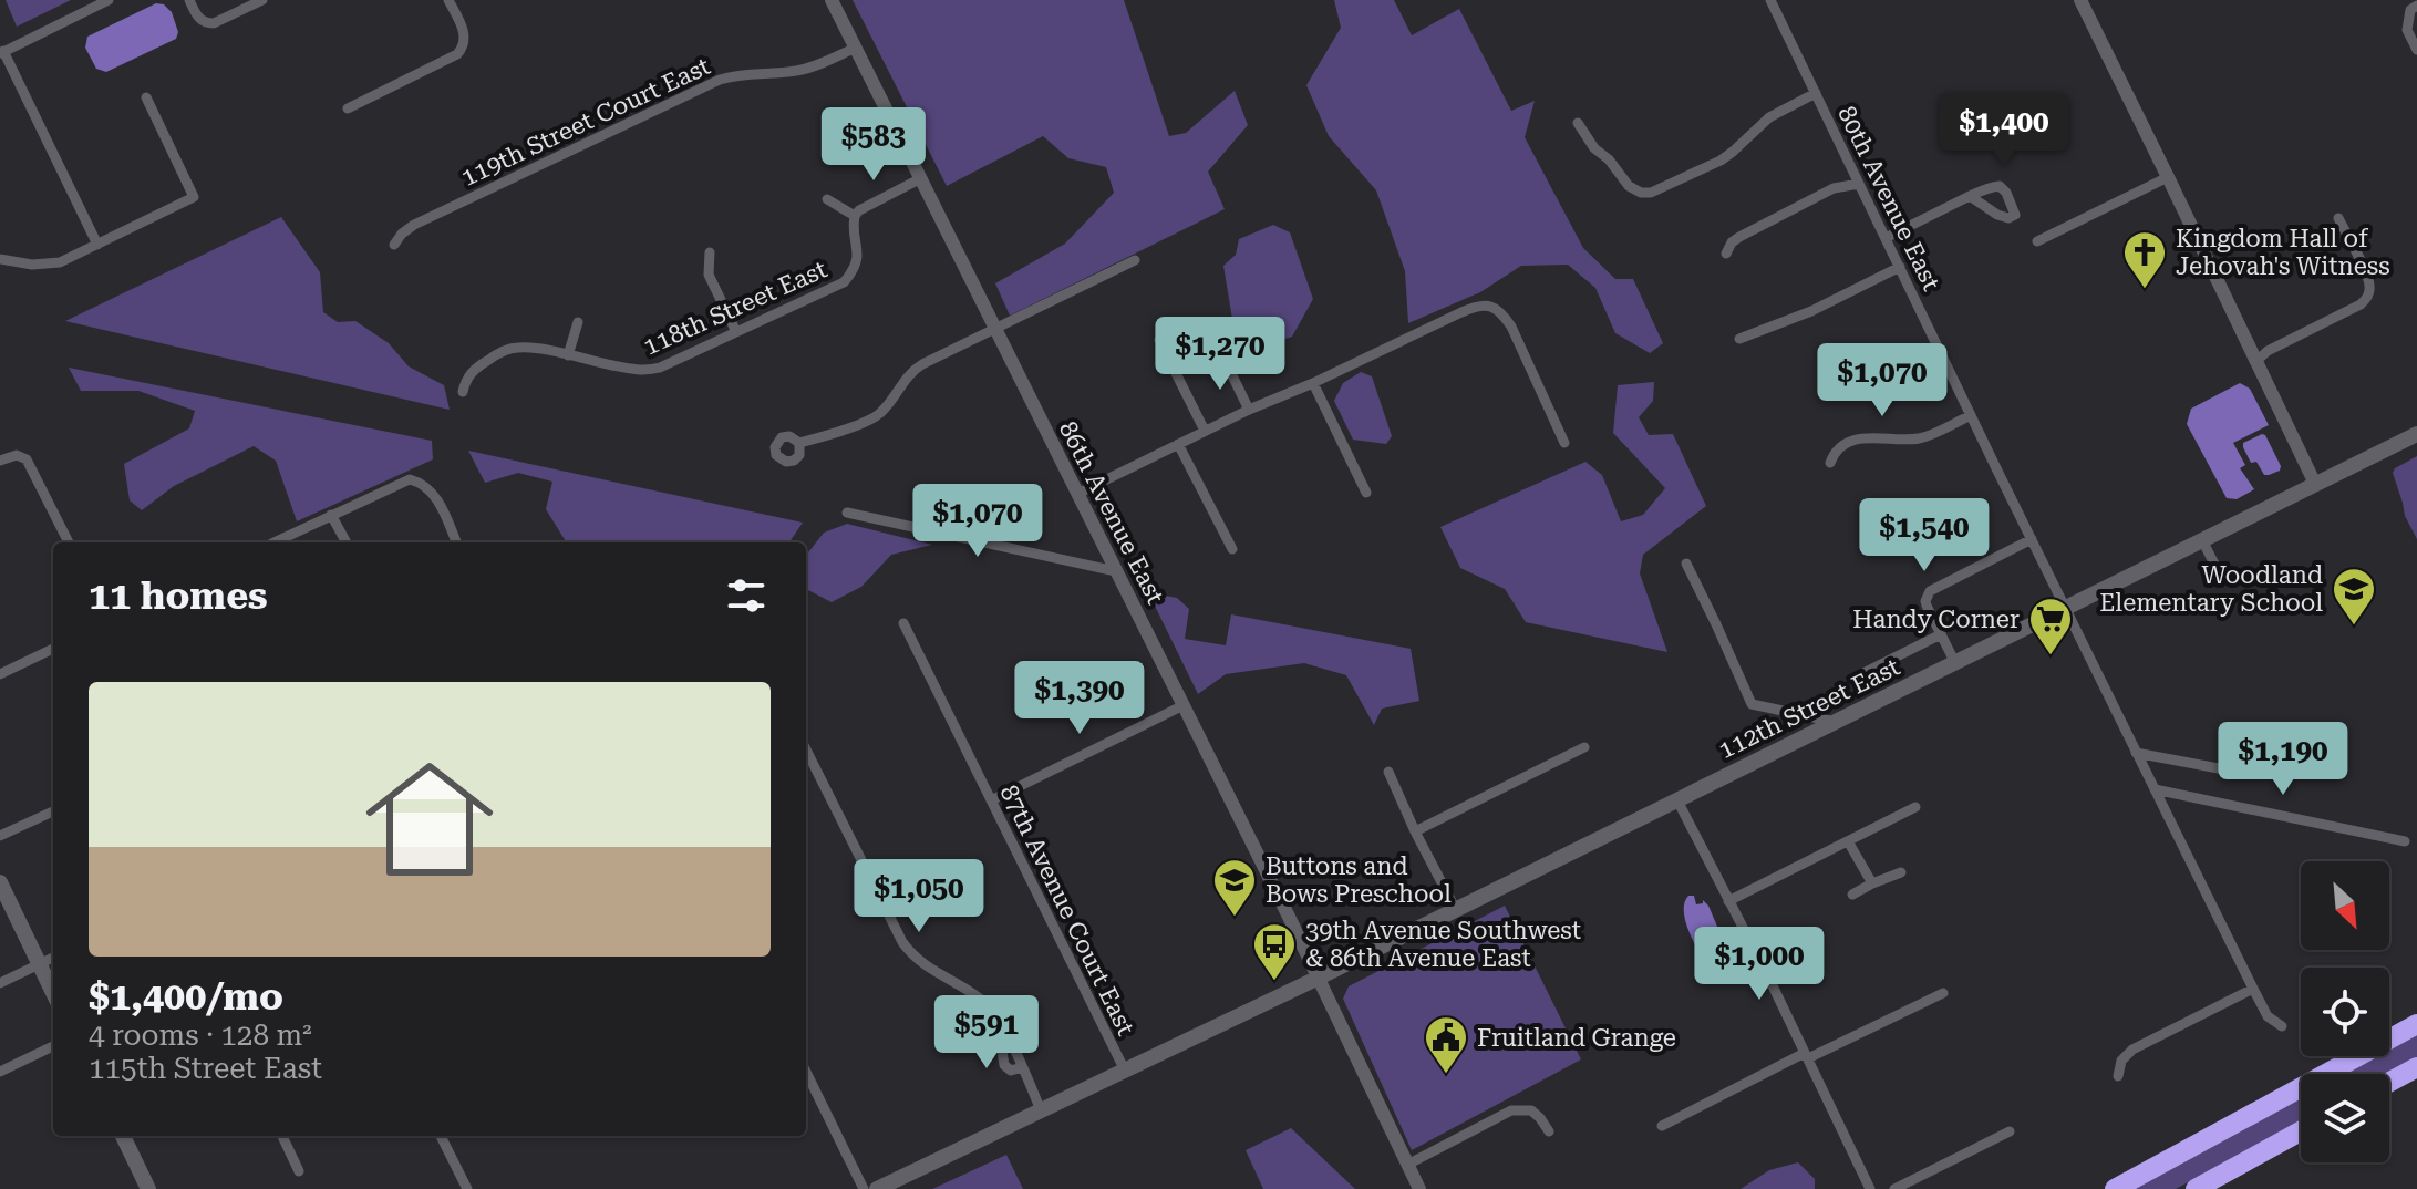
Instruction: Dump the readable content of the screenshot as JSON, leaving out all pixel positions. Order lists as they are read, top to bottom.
{
  "streets": {
    "main road": ["112th Street East"],
    "street": [
      "119th Street Court East",
      "80th Avenue East",
      "118th Street East",
      "86th Avenue East",
      "87th Avenue Court East"
    ]
  },
  "crossings": [
    ["119th Street Court East", "86th Avenue East"],
    ["80th Avenue East", "112th Street East"],
    ["86th Avenue East", "112th Street East"],
    ["112th Street East", "87th Avenue Court East"]
  ],
  "places": {
    "church": ["Kingdom Hall of Jehovah's Witness"],
    "school or university": ["Woodland Elementary School", "Buttons and Bows Preschool"],
    "supermarket": ["Handy Corner"],
    "bus stop": ["39th Avenue Southwest & 86th Avenue East"],
    "public building": ["Fruitland Grange"]
  },
  "north": "bottom right",
  "page": {
    "price": [
      "$1,400",
      "$583",
      "$1,270",
      "$1,070",
      "$1,070",
      "$1,540",
      "$1,390",
      "$1,190",
      "$1,050",
      "$1,000",
      "$591"
    ],
    "heading": "11 homes",
    "list": [
      {
        "name": "$1,400/mo",
        "note": "4 rooms · 128 m² · 115th Street East"
      }
    ]
  }
}
